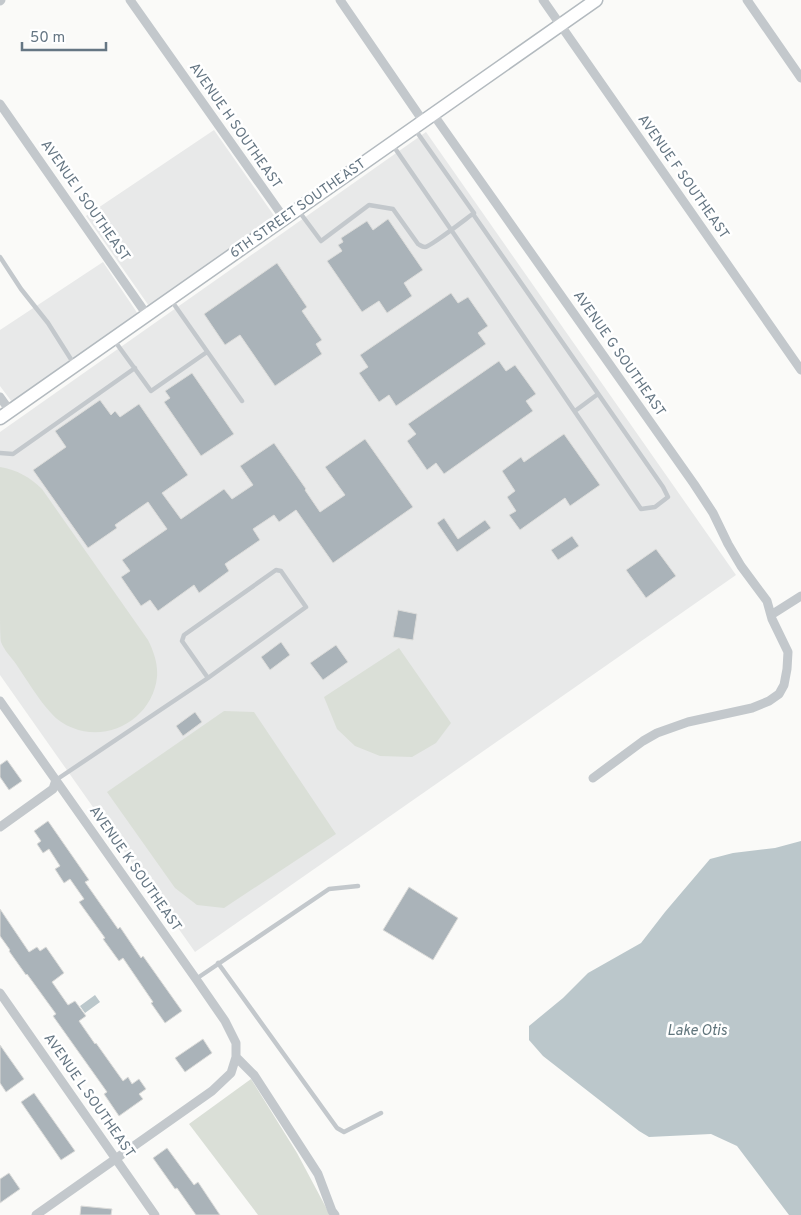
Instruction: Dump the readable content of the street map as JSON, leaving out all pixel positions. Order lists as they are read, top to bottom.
{
  "streets": {
    "street": [
      "AVENUE H SOUTHEAST",
      "AVENUE F SOUTHEAST",
      "AVENUE I SOUTHEAST",
      "6TH STREET SOUTHEAST",
      "AVENUE G SOUTHEAST",
      "AVENUE K SOUTHEAST",
      "AVENUE L SOUTHEAST"
    ]
  },
  "crossings": [
    ["AVENUE H SOUTHEAST", "6TH STREET SOUTHEAST"],
    ["AVENUE F SOUTHEAST", "6TH STREET SOUTHEAST"],
    ["AVENUE I SOUTHEAST", "6TH STREET SOUTHEAST"],
    ["6TH STREET SOUTHEAST", "AVENUE G SOUTHEAST"]
  ],
  "water": ["Lake Otis"],
  "scale_bar": "50 m"
}
